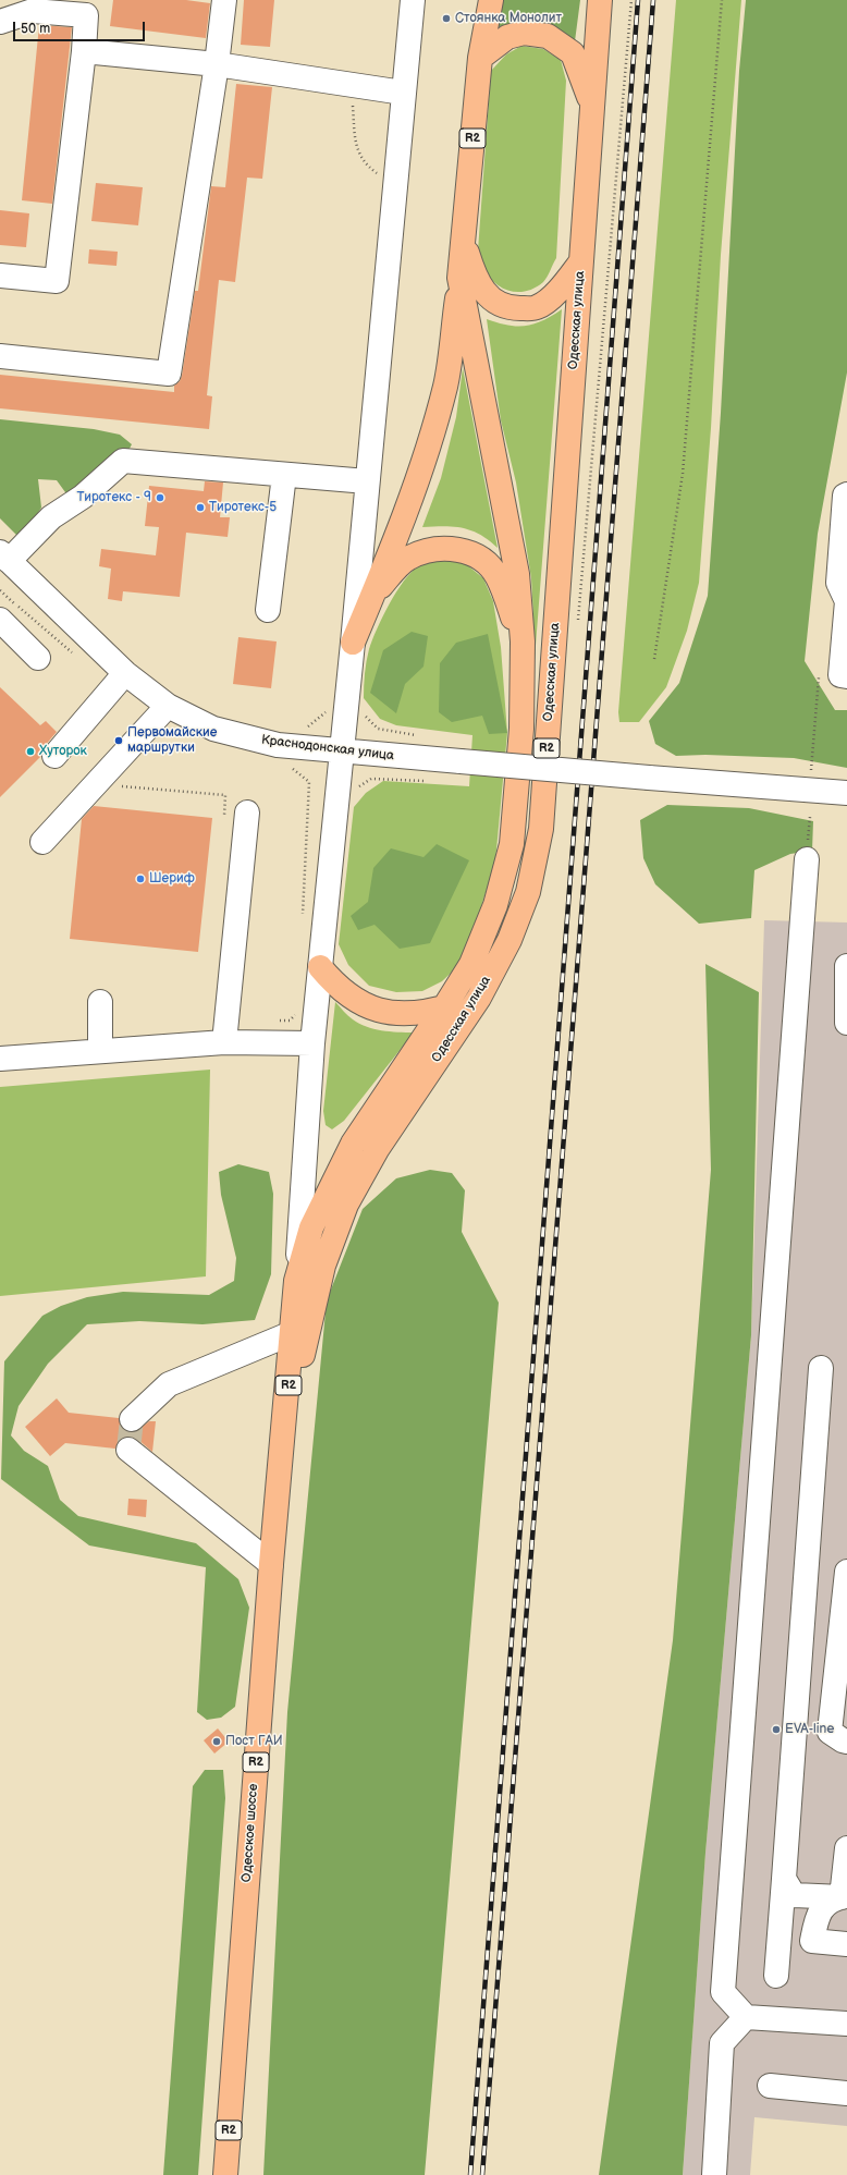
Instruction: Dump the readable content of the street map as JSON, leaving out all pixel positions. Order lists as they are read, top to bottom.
{
  "streets": {
    "main road": ["R2", "Одесская улица", "Одесское шоссе"],
    "street": ["Краснодонская улица"]
  },
  "crossings": [
    ["Одесская улица", "Краснодонская улица"],
    ["Одесская улица", "Одесское шоссе"]
  ],
  "places": [
    "Стоянка Монолит",
    "Тиротекс - 9",
    "Тиротекс-5",
    "Первомайские маршрутки",
    "Хуторок",
    "Шериф",
    "EVA-line",
    "Пост ГАИ"
  ],
  "scale_bar": "50 m"
}
